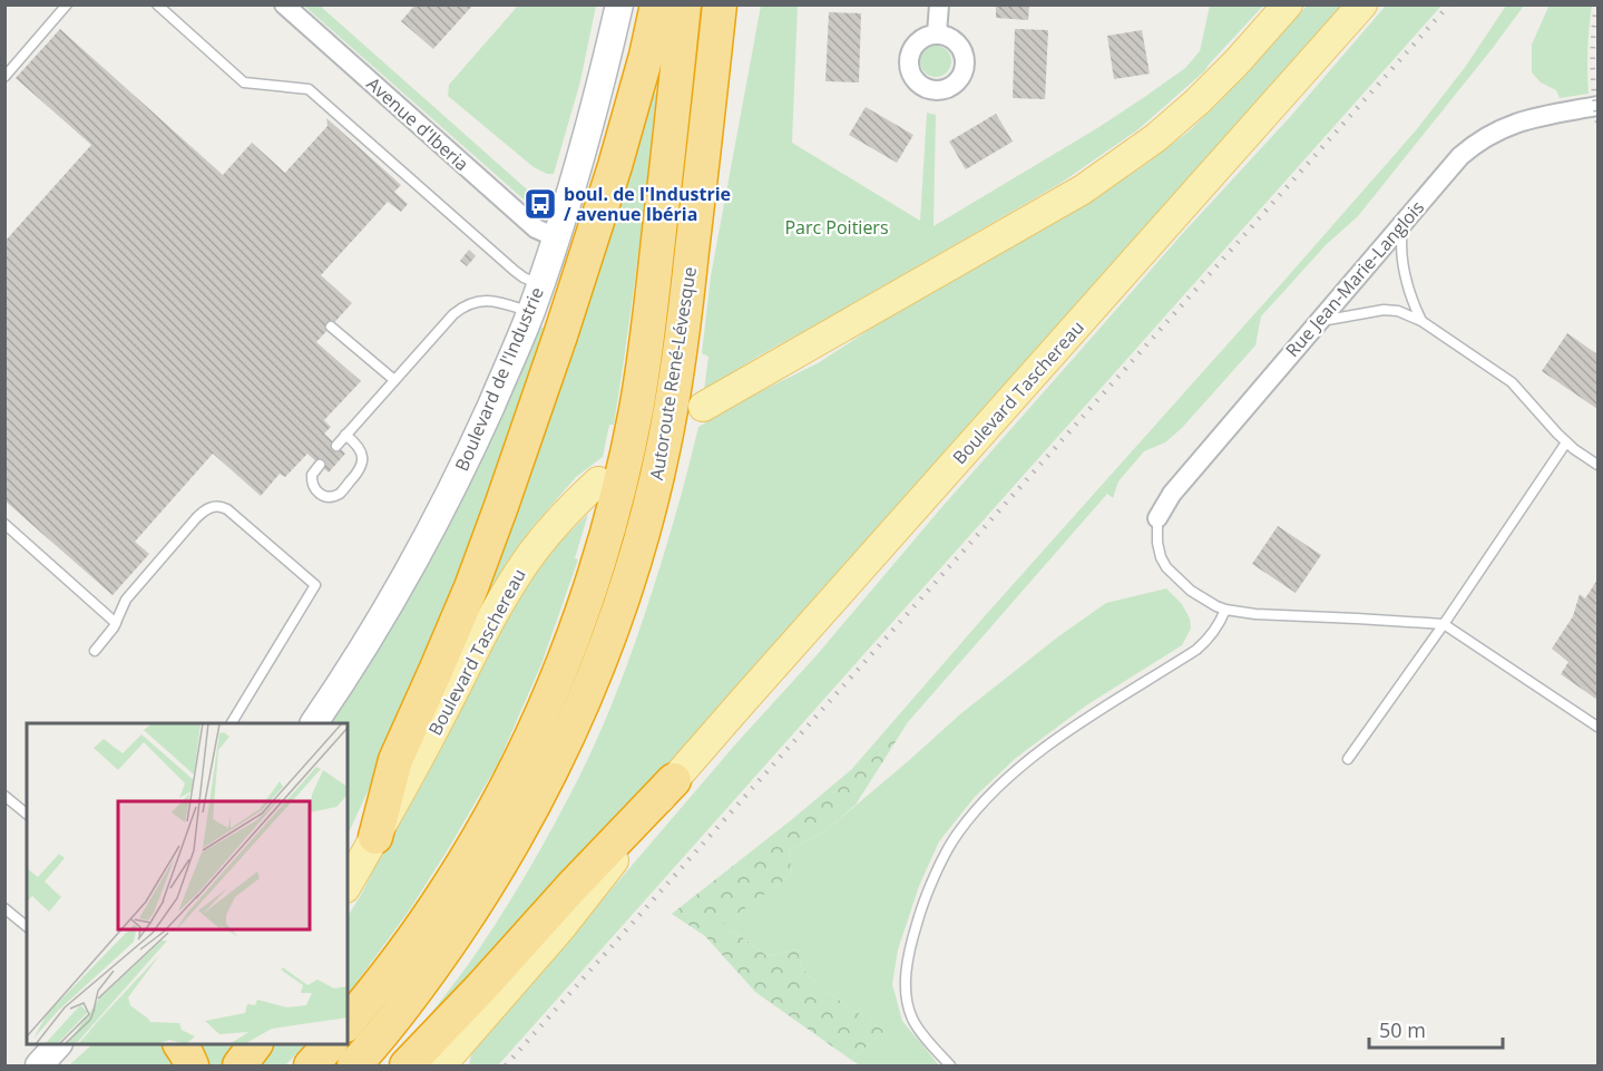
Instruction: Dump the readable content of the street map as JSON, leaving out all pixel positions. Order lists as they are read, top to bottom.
{
  "streets": {
    "highway": ["Autoroute René-Lévesque"],
    "main road": ["Boulevard Taschereau"],
    "street": ["Avenue d'Iberia", "Rue Jean-Marie-Langlois", "Boulevard de l'Industrie"]
  },
  "crossings": [
    ["Avenue d'Iberia", "Boulevard de l'Industrie"]
  ],
  "parks": ["Parc Poitiers"],
  "places": {
    "bus stop": ["boul. de l'Industrie / avenue Ibéria"]
  },
  "scale_bar": "50 m"
}
